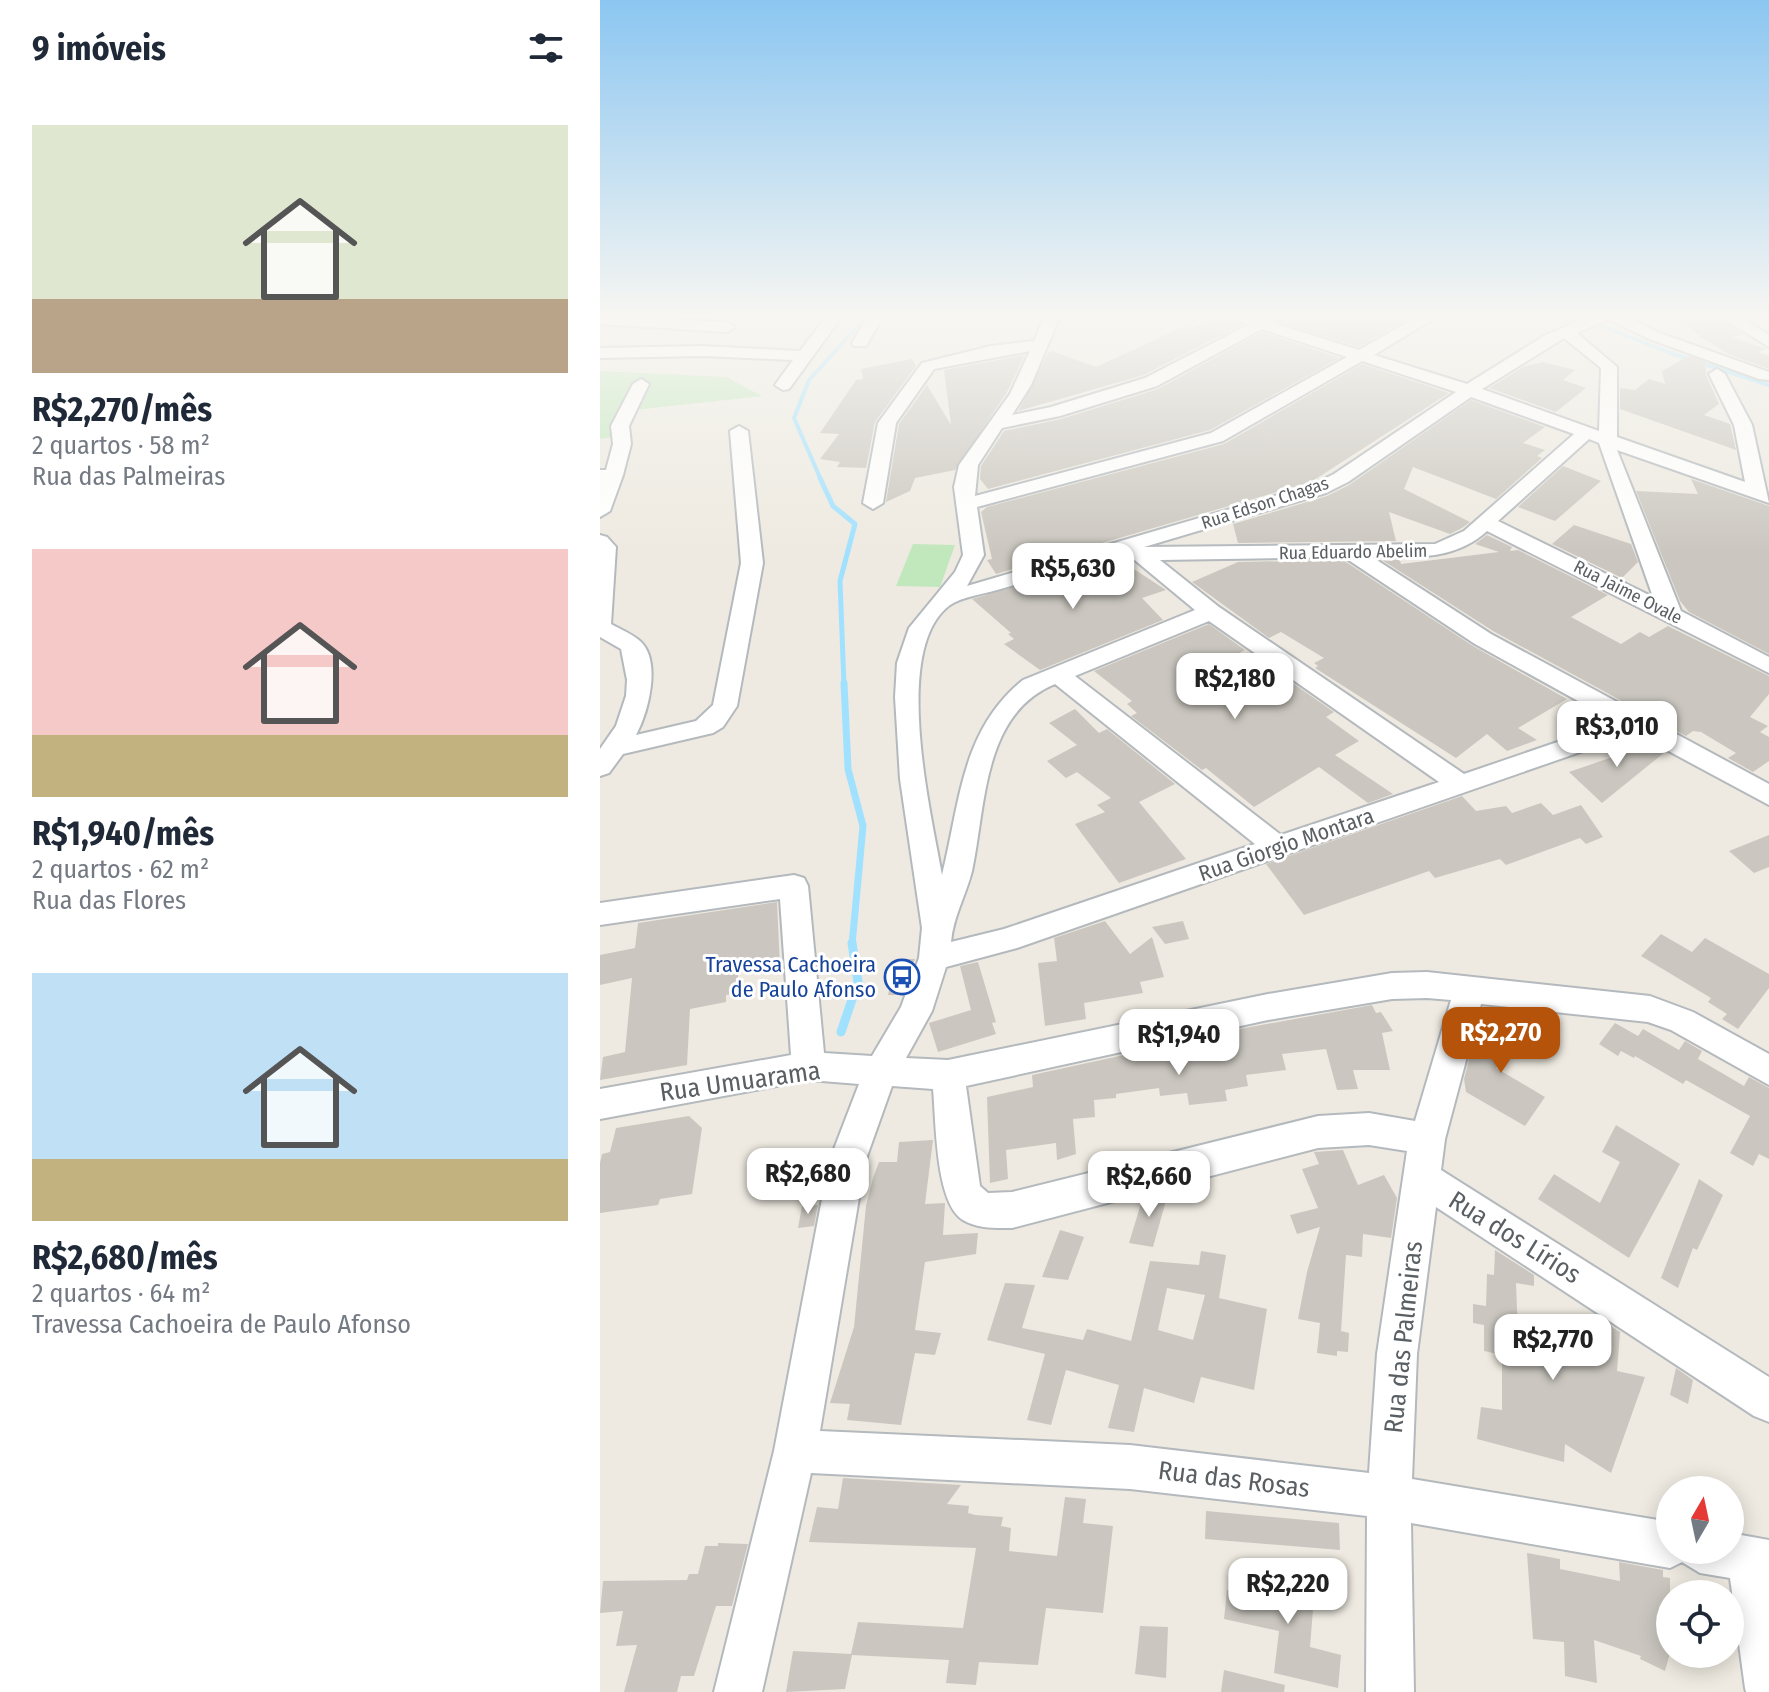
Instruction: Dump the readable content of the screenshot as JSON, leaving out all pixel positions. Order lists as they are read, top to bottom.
{
  "streets": {
    "street": [
      "Rua Edson Chagas",
      "Rua Eduardo Abelim",
      "Rua Jaime Ovale",
      "Rua Giorgio Montara",
      "Rua Umuarama",
      "Rua dos Lírios",
      "Rua das Palmeiras",
      "Rua das Rosas"
    ]
  },
  "crossings": [
    ["Rua Edson Chagas", "Rua Eduardo Abelim"],
    ["Rua Eduardo Abelim", "Rua Jaime Ovale"],
    ["Rua Umuarama", "Rua dos Lírios"],
    ["Rua Umuarama", "Rua das Palmeiras"],
    ["Rua dos Lírios", "Rua das Palmeiras"],
    ["Rua das Palmeiras", "Rua das Rosas"]
  ],
  "places": {
    "bus stop": ["Travessa Cachoeira de Paulo Afonso"]
  },
  "north": "top",
  "page": {
    "heading": "9 imóveis",
    "list": [
      {
        "name": "R$2,270/mês",
        "note": "2 quartos · 58 m² · Rua das Palmeiras"
      },
      {
        "name": "R$1,940/mês",
        "note": "2 quartos · 62 m² · Rua das Flores"
      },
      {
        "name": "R$2,680/mês",
        "note": "2 quartos · 64 m² · Travessa Cachoeira de Paulo Afonso"
      }
    ],
    "price": [
      "R$5,630",
      "R$2,180",
      "R$3,010",
      "R$2,270",
      "R$1,940",
      "R$2,680",
      "R$2,660",
      "R$2,770",
      "R$2,220"
    ]
  }
}
